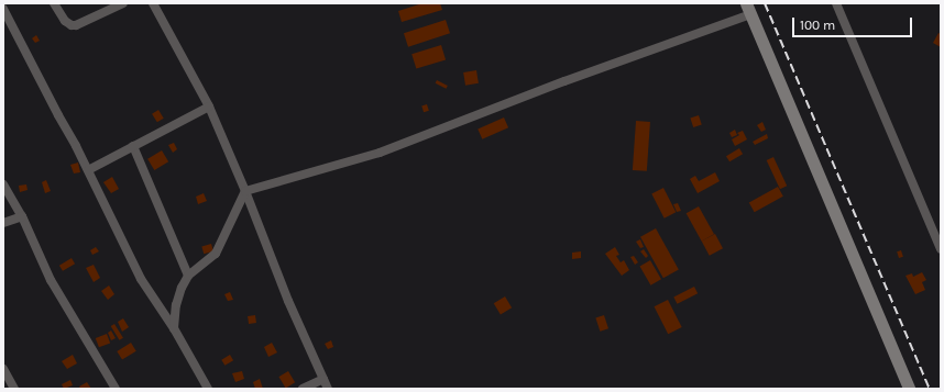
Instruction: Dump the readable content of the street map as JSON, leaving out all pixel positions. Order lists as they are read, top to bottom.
{
  "scale_bar": "100 m"
}
